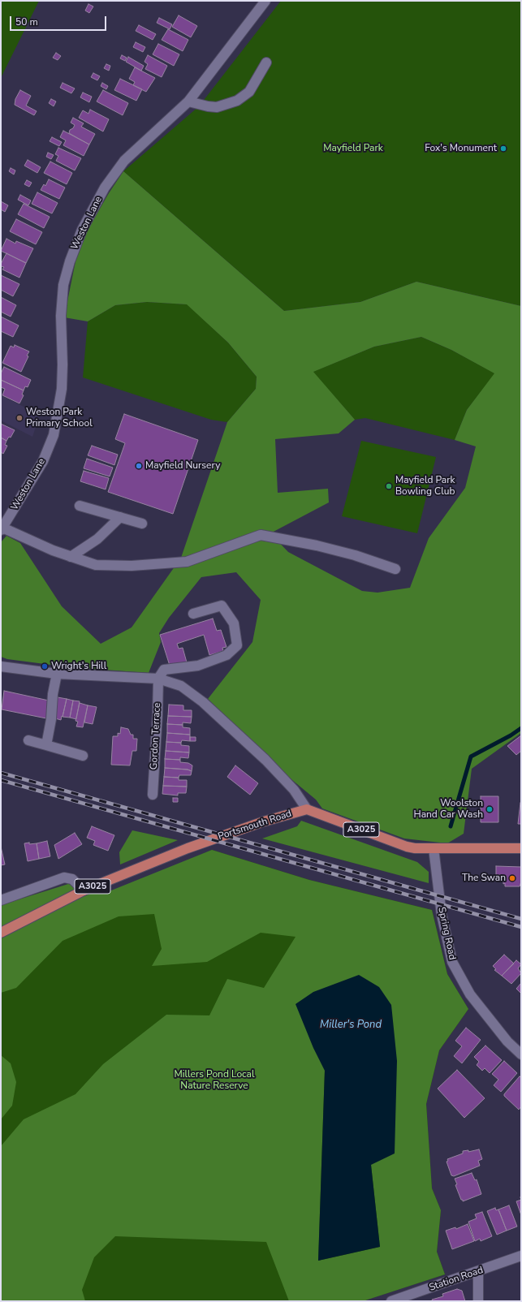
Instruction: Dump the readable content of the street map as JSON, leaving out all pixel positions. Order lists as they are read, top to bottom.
{
  "streets": {
    "main road": ["Portsmouth Road", "A3025"],
    "street": [
      "Weston Lane",
      "Gordon Terrace",
      "Spring Road",
      "Station Road"
    ]
  },
  "crossings": [
    ["Portsmouth Road", "A3025"],
    ["A3025", "Spring Road"]
  ],
  "water": ["Miller's Pond"],
  "parks": ["Mayfield Park", "Millers Pond Local Nature Reserve"],
  "places": [
    "Fox's Monument",
    "Weston Park Primary School",
    "Mayfield Nursery",
    "Mayfield Park Bowling Club",
    "Wright's Hill",
    "Woolston Hand Car Wash",
    "The Swan"
  ],
  "scale_bar": "50 m"
}
